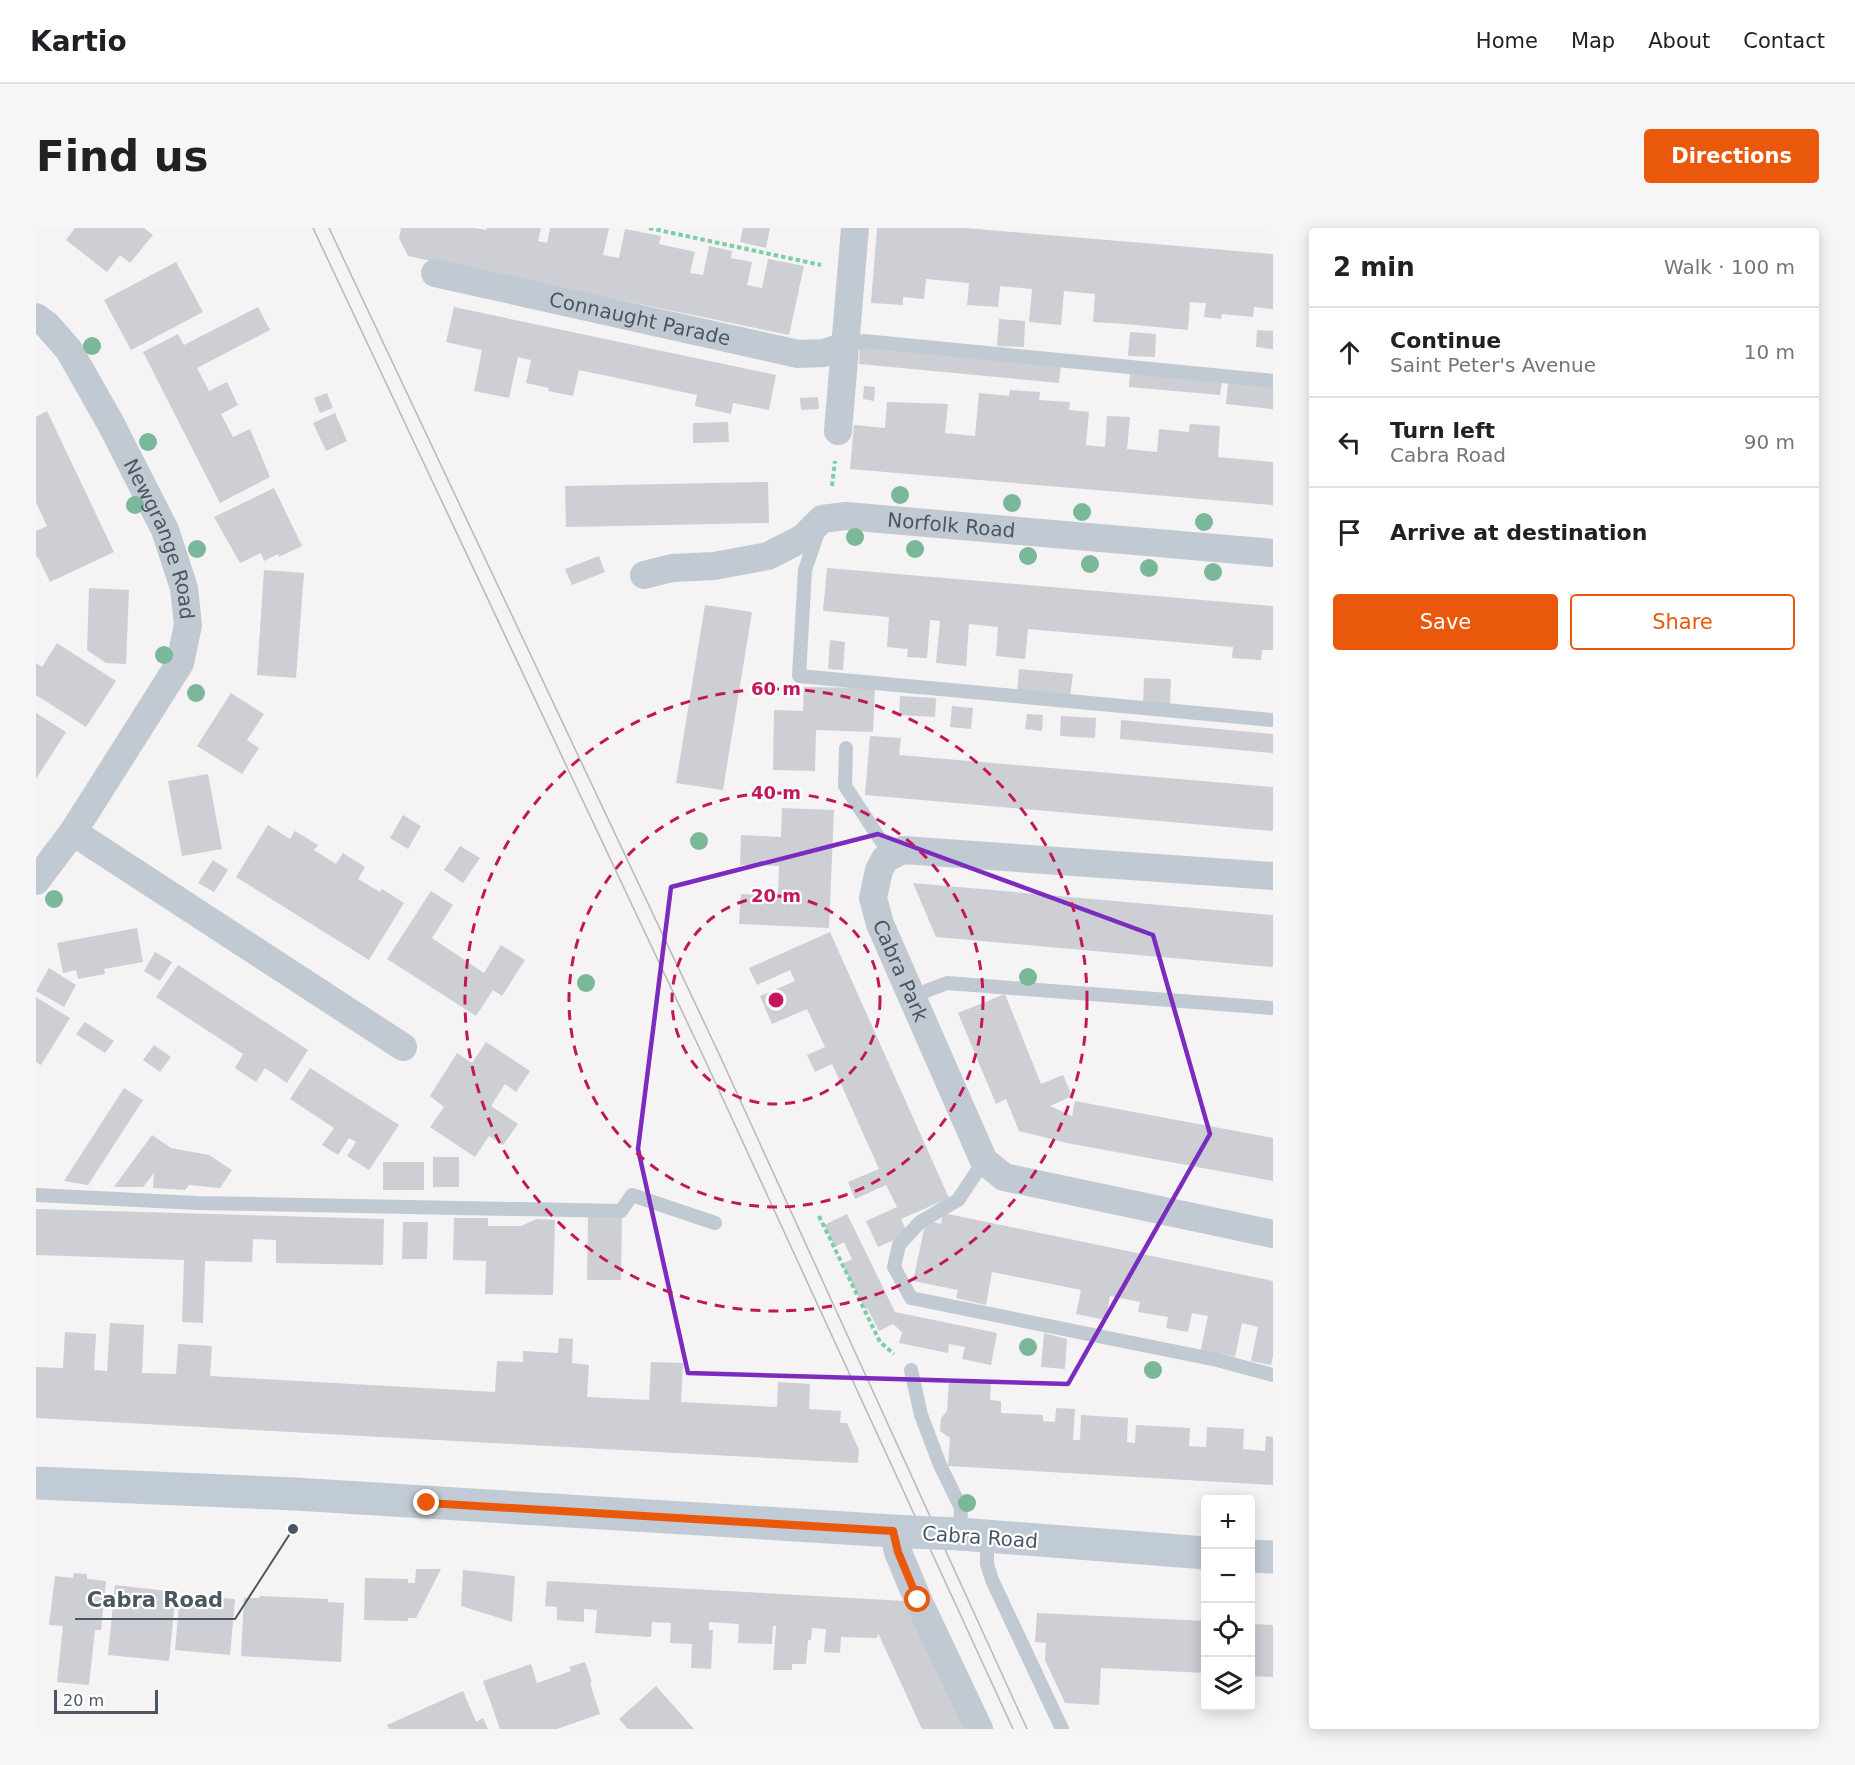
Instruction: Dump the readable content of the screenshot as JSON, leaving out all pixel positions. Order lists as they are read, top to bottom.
{
  "streets": {
    "main road": ["Cabra Road"],
    "street": [
      "Connaught Parade",
      "Norfolk Road",
      "Newgrange Road",
      "Cabra Park"
    ]
  },
  "places": ["Cabra Road"],
  "scale_bar": "20 m",
  "page": {
    "header": "Kartio",
    "nav": [
      "Home",
      "Map",
      "About",
      "Contact"
    ],
    "buttons": [
      "Directions",
      ["Save", "Share"]
    ],
    "title": "Find us",
    "heading": ["2 min", "Walk · 100 m"],
    "list": [
      ["Continue", "Saint Peter's Avenue", "10 m"],
      ["Turn left", "Cabra Road", "90 m"],
      "Arrive at destination"
    ],
    "map_buttons": ["+", "−"],
    "scale": "20 m"
  },
  "rings": ["60 m", "40 m", "20 m"]
}
